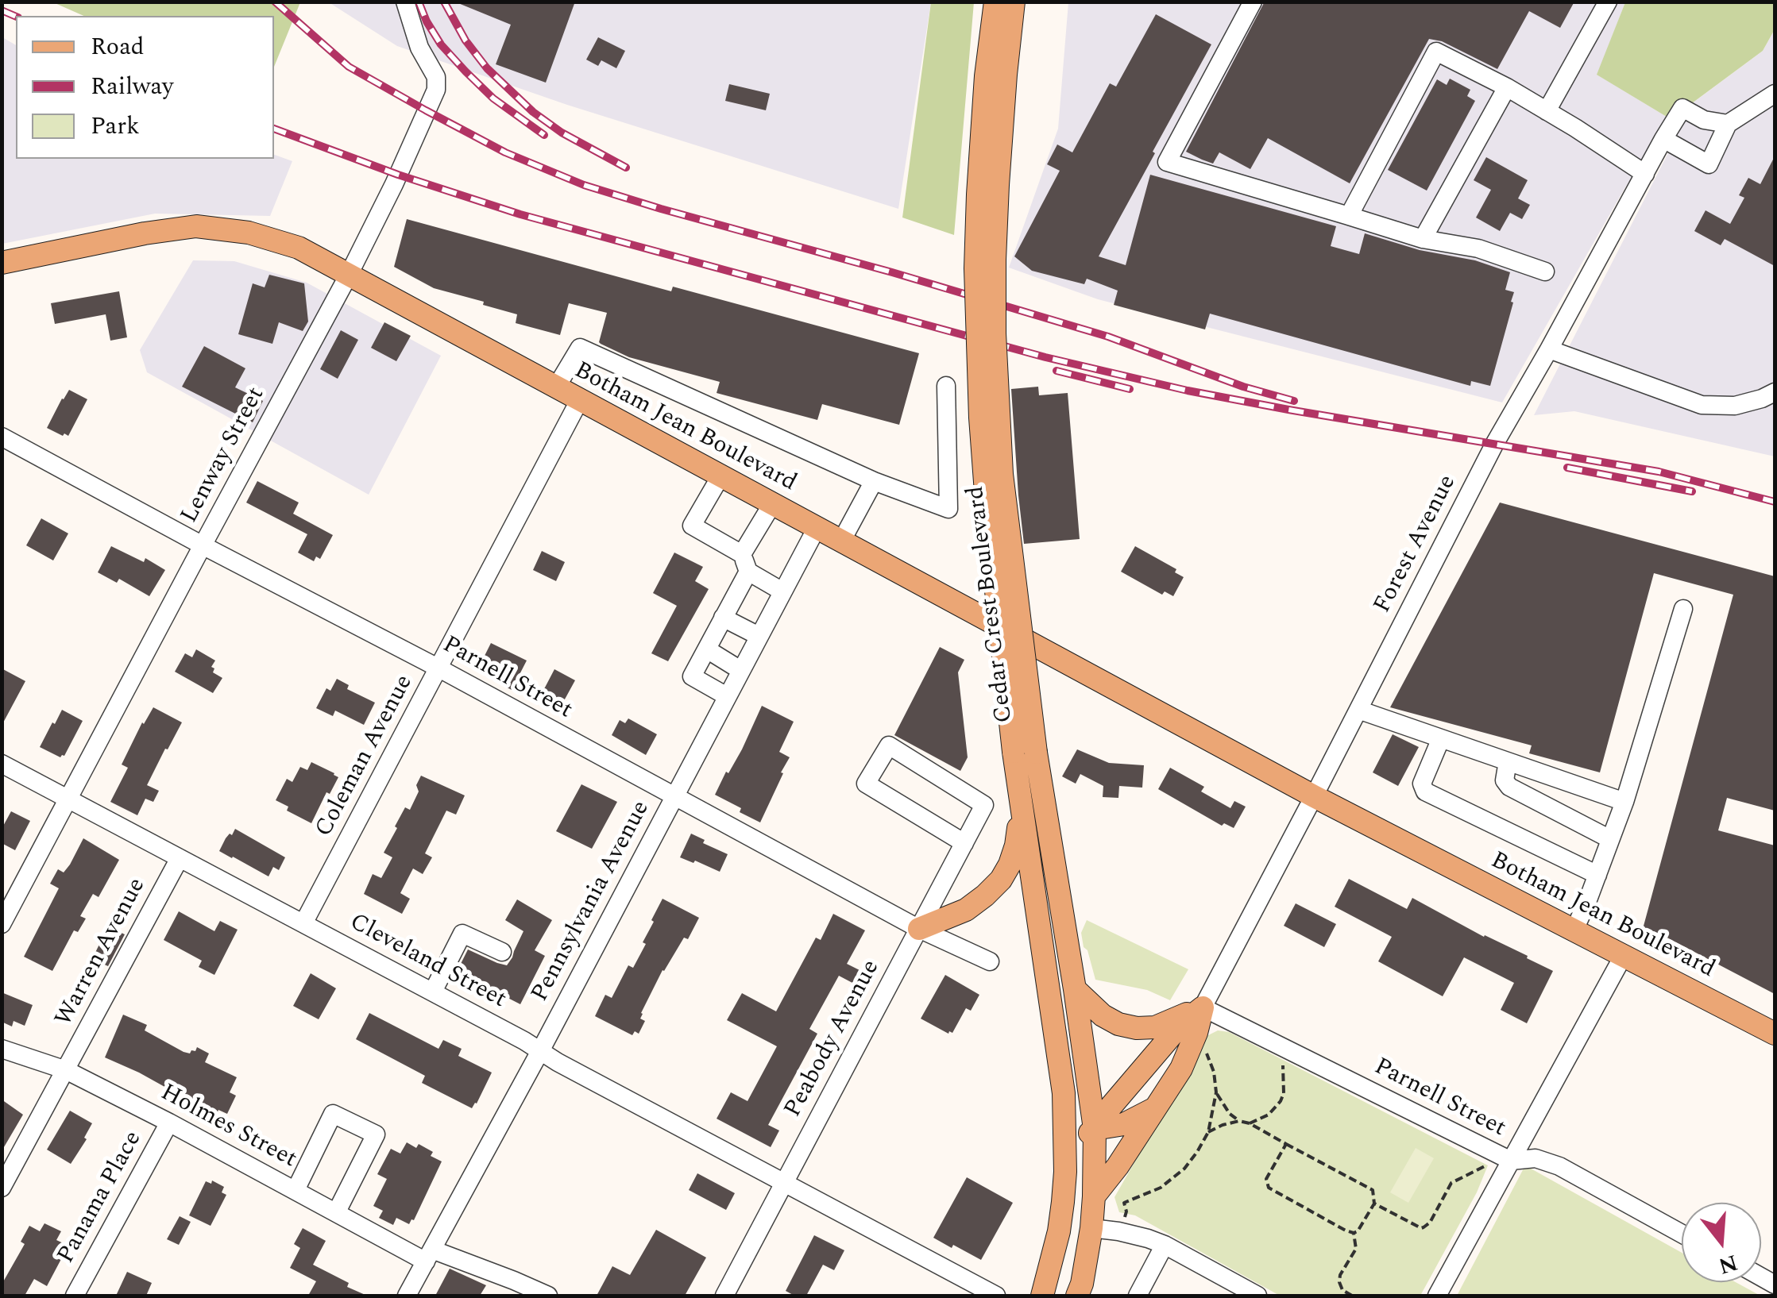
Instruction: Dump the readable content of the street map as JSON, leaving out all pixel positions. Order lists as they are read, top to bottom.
{
  "streets": {
    "main road": ["Botham Jean Boulevard", "Cedar Crest Boulevard"],
    "street": [
      "Lenway Street",
      "Forest Avenue",
      "Parnell Street",
      "Coleman Avenue",
      "Pennsylvania Avenue",
      "Warren Avenue",
      "Cleveland Street",
      "Peabody Avenue",
      "Holmes Street",
      "Panama Place"
    ]
  },
  "crossings": [
    ["Botham Jean Boulevard", "Lenway Street"],
    ["Botham Jean Boulevard", "Forest Avenue"],
    ["Botham Jean Boulevard", "Coleman Avenue"],
    ["Botham Jean Boulevard", "Pennsylvania Avenue"],
    ["Lenway Street", "Parnell Street"],
    ["Lenway Street", "Cleveland Street"],
    ["Forest Avenue", "Parnell Street"],
    ["Parnell Street", "Coleman Avenue"],
    ["Parnell Street", "Pennsylvania Avenue"],
    ["Parnell Street", "Peabody Avenue"],
    ["Coleman Avenue", "Cleveland Street"],
    ["Pennsylvania Avenue", "Cleveland Street"],
    ["Pennsylvania Avenue", "Holmes Street"],
    ["Warren Avenue", "Cleveland Street"],
    ["Warren Avenue", "Holmes Street"],
    ["Cleveland Street", "Peabody Avenue"],
    ["Holmes Street", "Panama Place"]
  ],
  "legend": ["Road", "Railway", "Park"],
  "north": "bottom"
}
